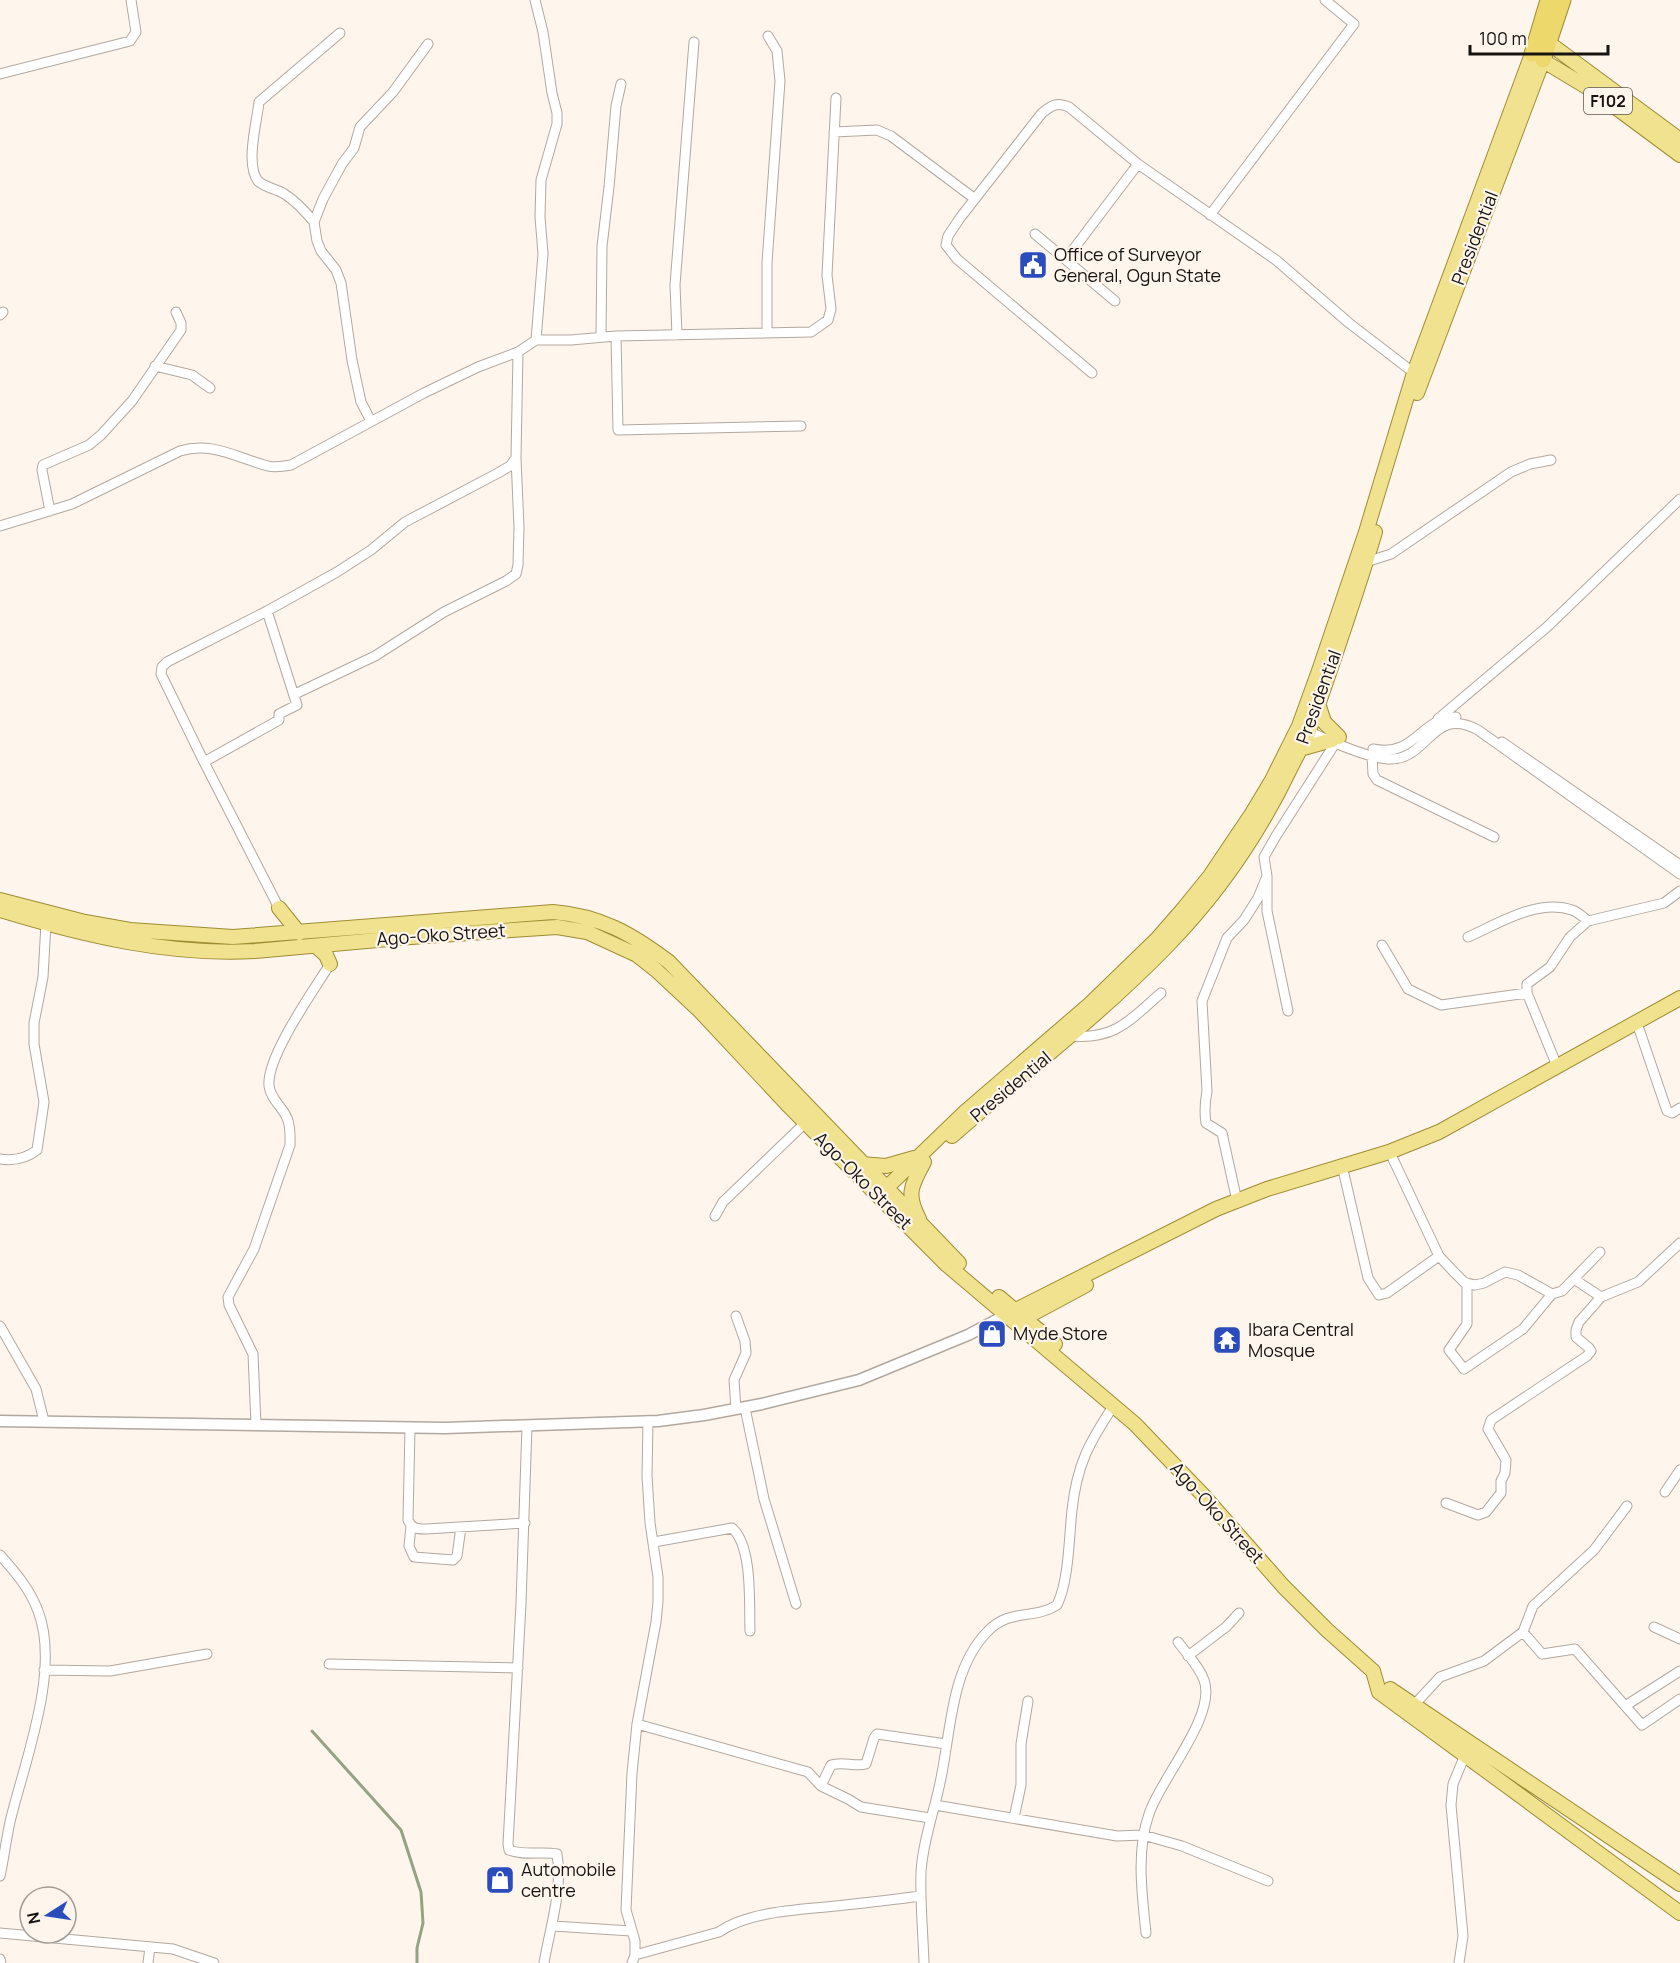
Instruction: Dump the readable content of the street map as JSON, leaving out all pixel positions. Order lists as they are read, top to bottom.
{
  "streets": {
    "main road": ["F102", "Presidential", "Ago-Oko Street"]
  },
  "crossings": [
    ["Presidential", "Ago-Oko Street"]
  ],
  "places": {
    "public building": ["Office of Surveyor General, Ogun State"],
    "shop": ["Myde Store", "Automobile centre"],
    "temple": ["Ibara Central Mosque"]
  },
  "scale_bar": "100 m",
  "north": "left"
}
